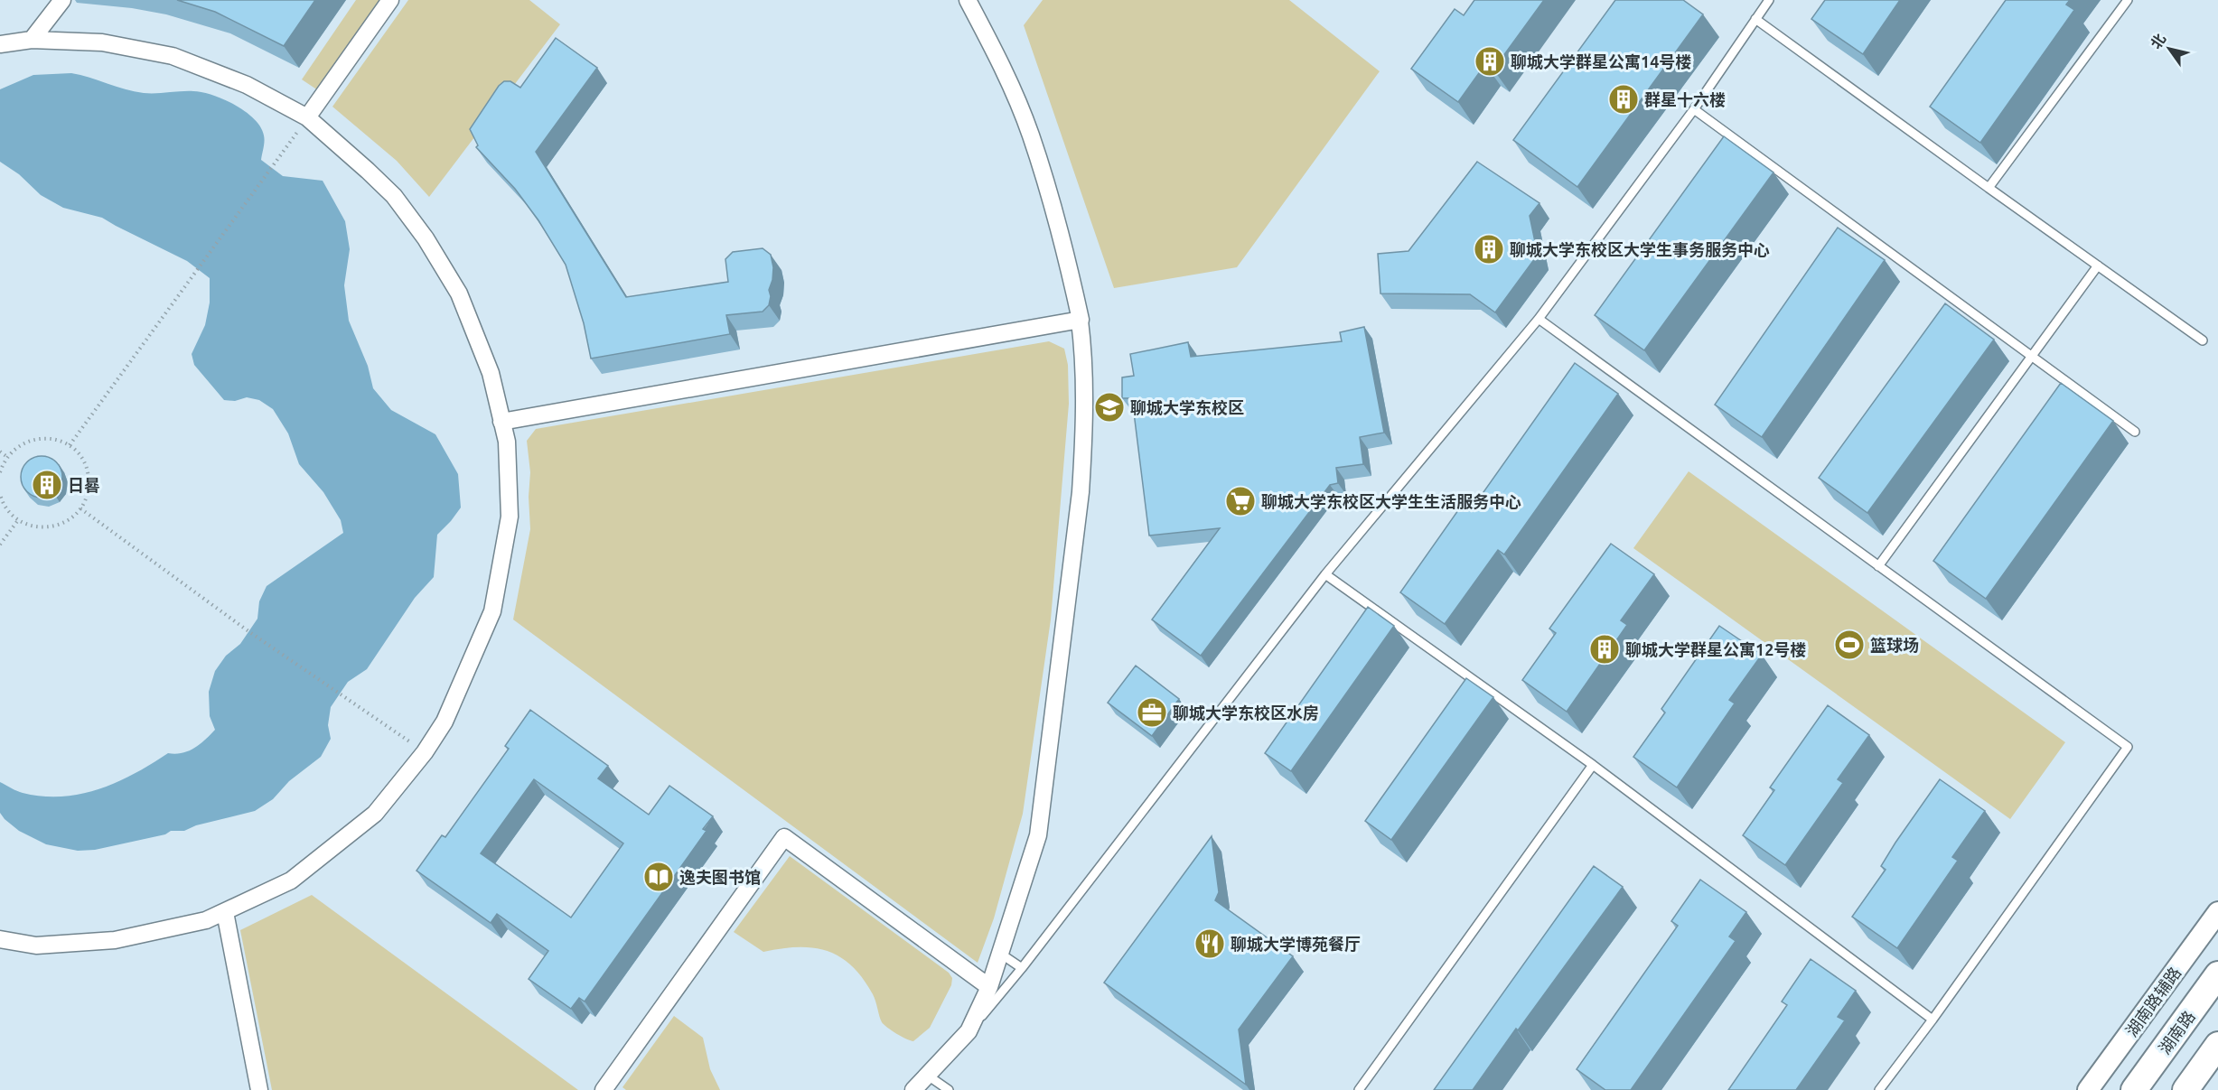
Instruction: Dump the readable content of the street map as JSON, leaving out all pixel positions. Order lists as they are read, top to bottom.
{
  "streets": {
    "main road": ["湖南路"],
    "street": ["湖南路辅路"]
  },
  "places": {
    "building": [
      "聊城大学群星公寓14号楼",
      "群星十六楼",
      "聊城大学东校区大学生事务服务中心",
      "日晷",
      "聊城大学群星公寓12号楼"
    ],
    "school or university": ["聊城大学东校区"],
    "supermarket": ["聊城大学东校区大学生生活服务中心"],
    "sports": ["篮球场"],
    "office": ["聊城大学东校区水房"],
    "library": ["逸夫图书馆"],
    "restaurant": ["聊城大学博苑餐厅"]
  },
  "north": "top left"
}
